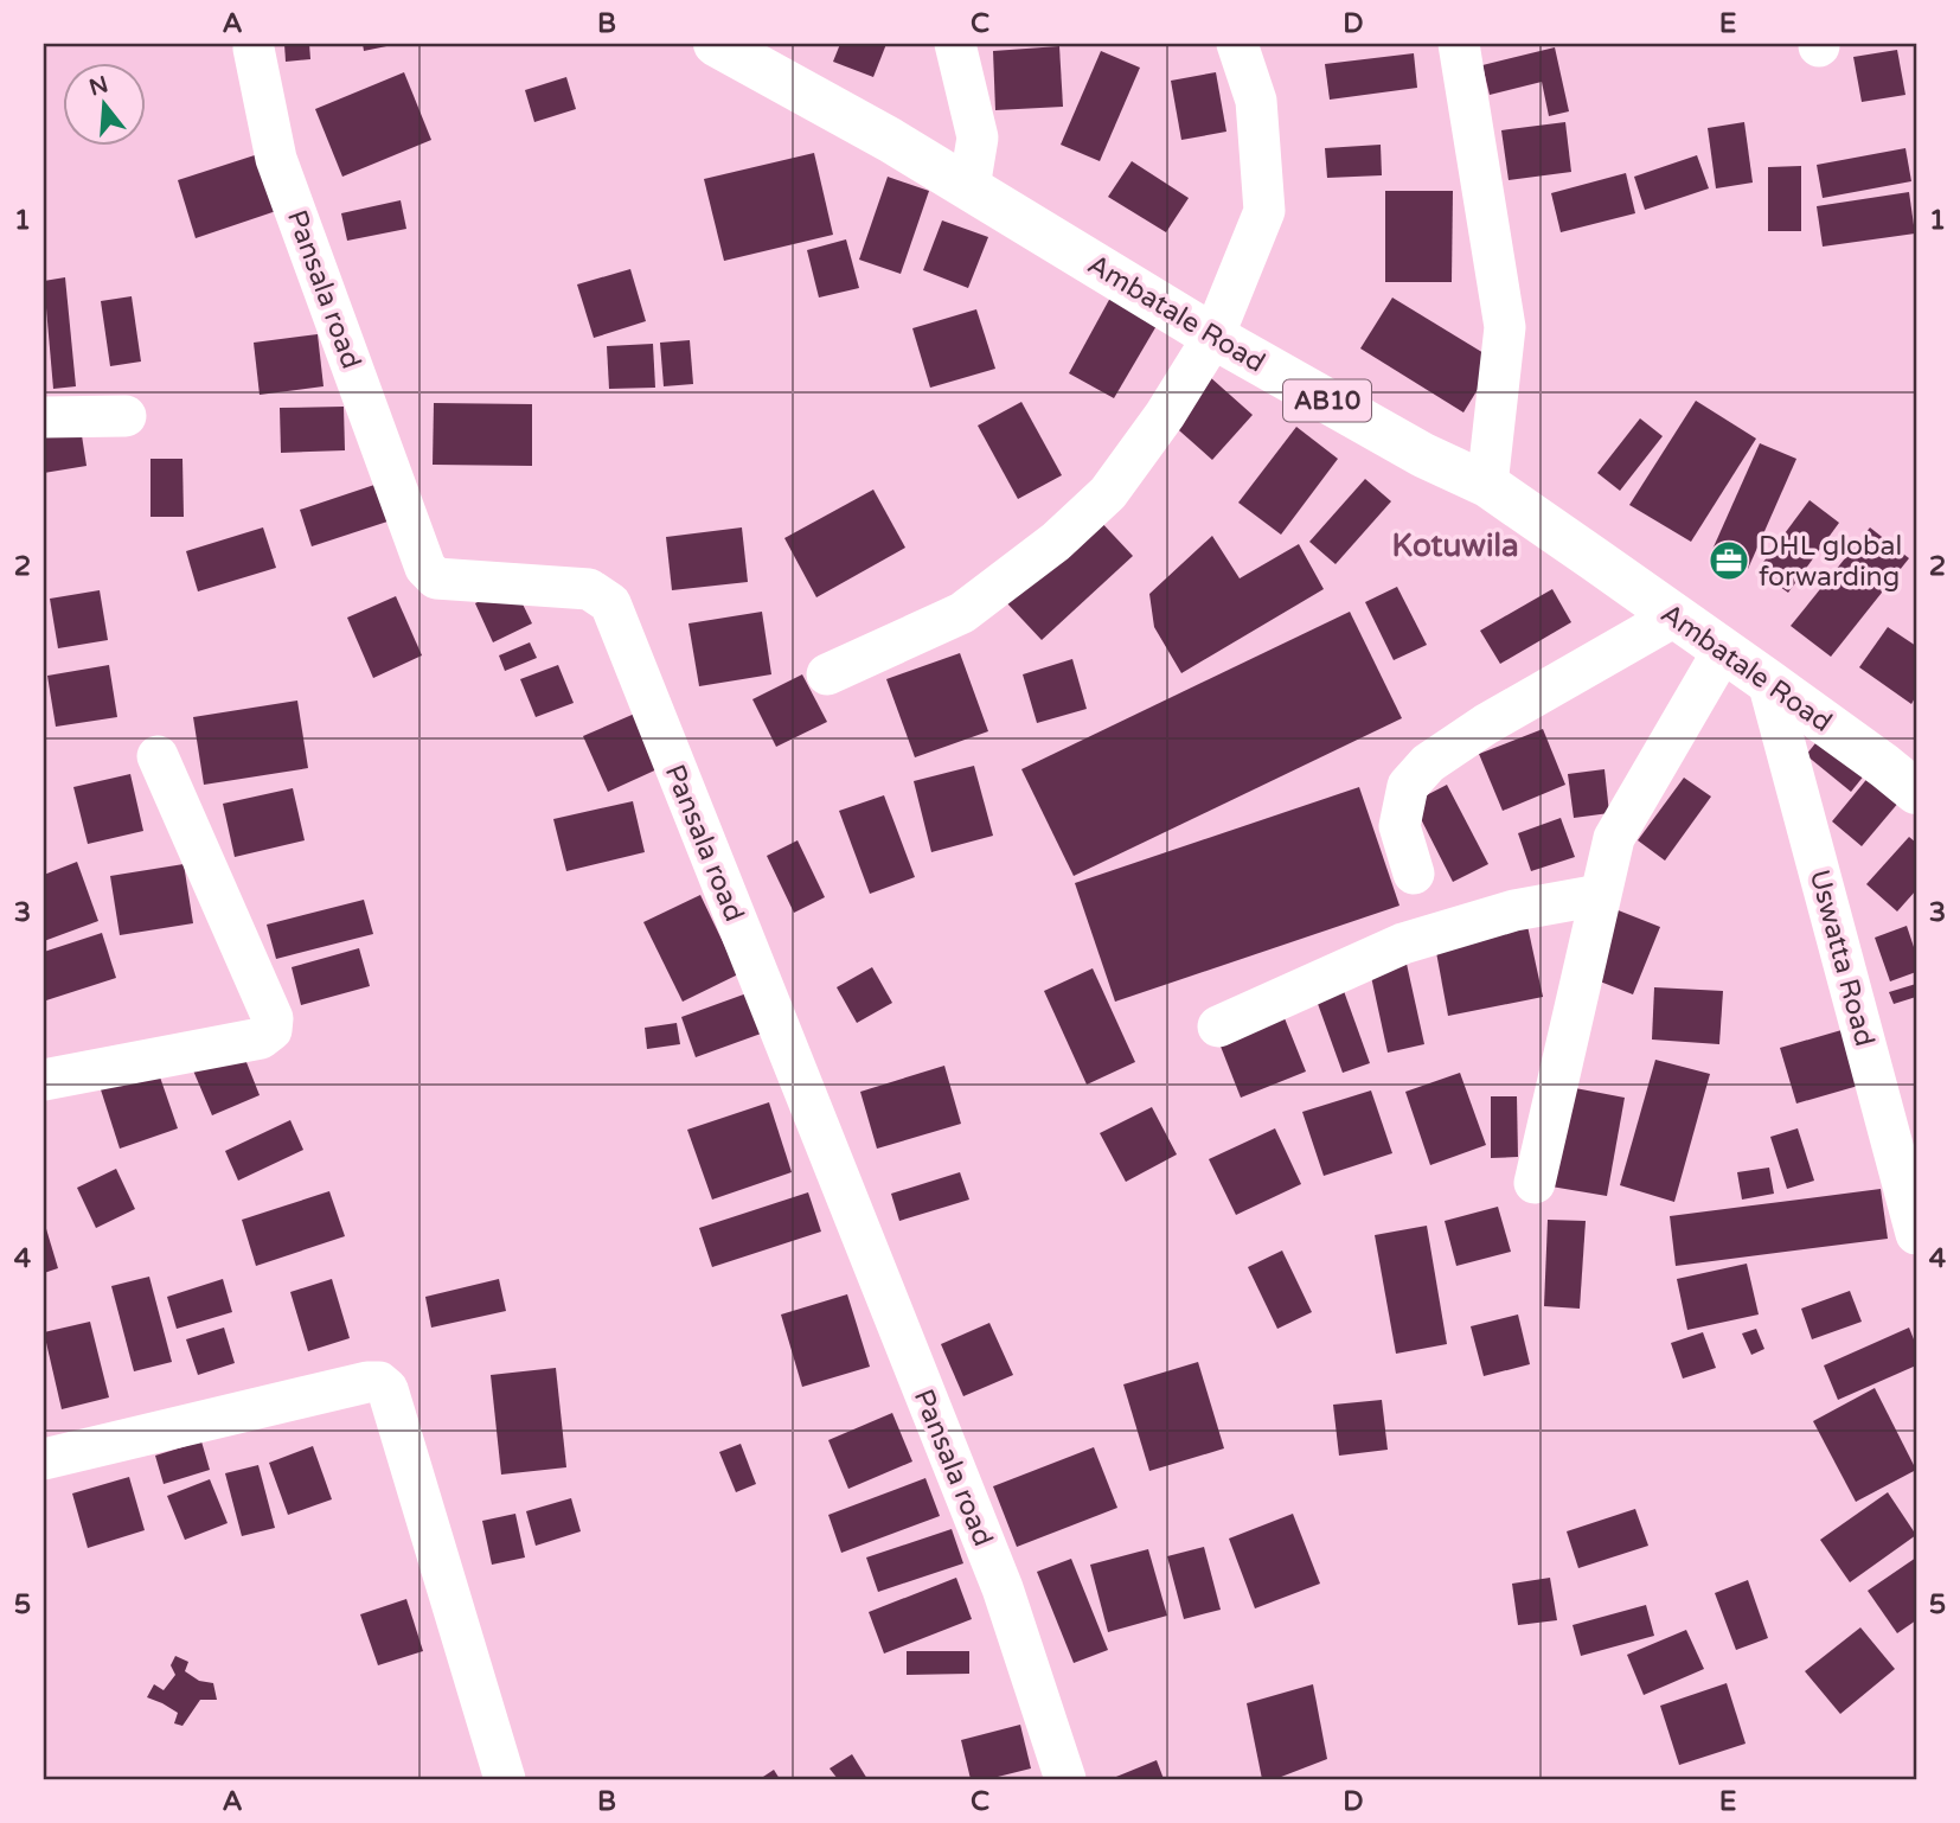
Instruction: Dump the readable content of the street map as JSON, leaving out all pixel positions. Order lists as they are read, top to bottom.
{
  "streets": {
    "main road": ["Ambatale Road", "AB10"],
    "street": ["Pansala road", "Uswatta Road"]
  },
  "crossings": [
    ["Ambatale Road", "Uswatta Road"]
  ],
  "districts": ["Kotuwila"],
  "places": {
    "office": ["DHL global forwarding"]
  },
  "north": "top",
  "grid": {
    "columns": [
      "A",
      "B",
      "C",
      "D",
      "E"
    ],
    "rows": [
      "1",
      "2",
      "3",
      "4",
      "5"
    ]
  }
}
